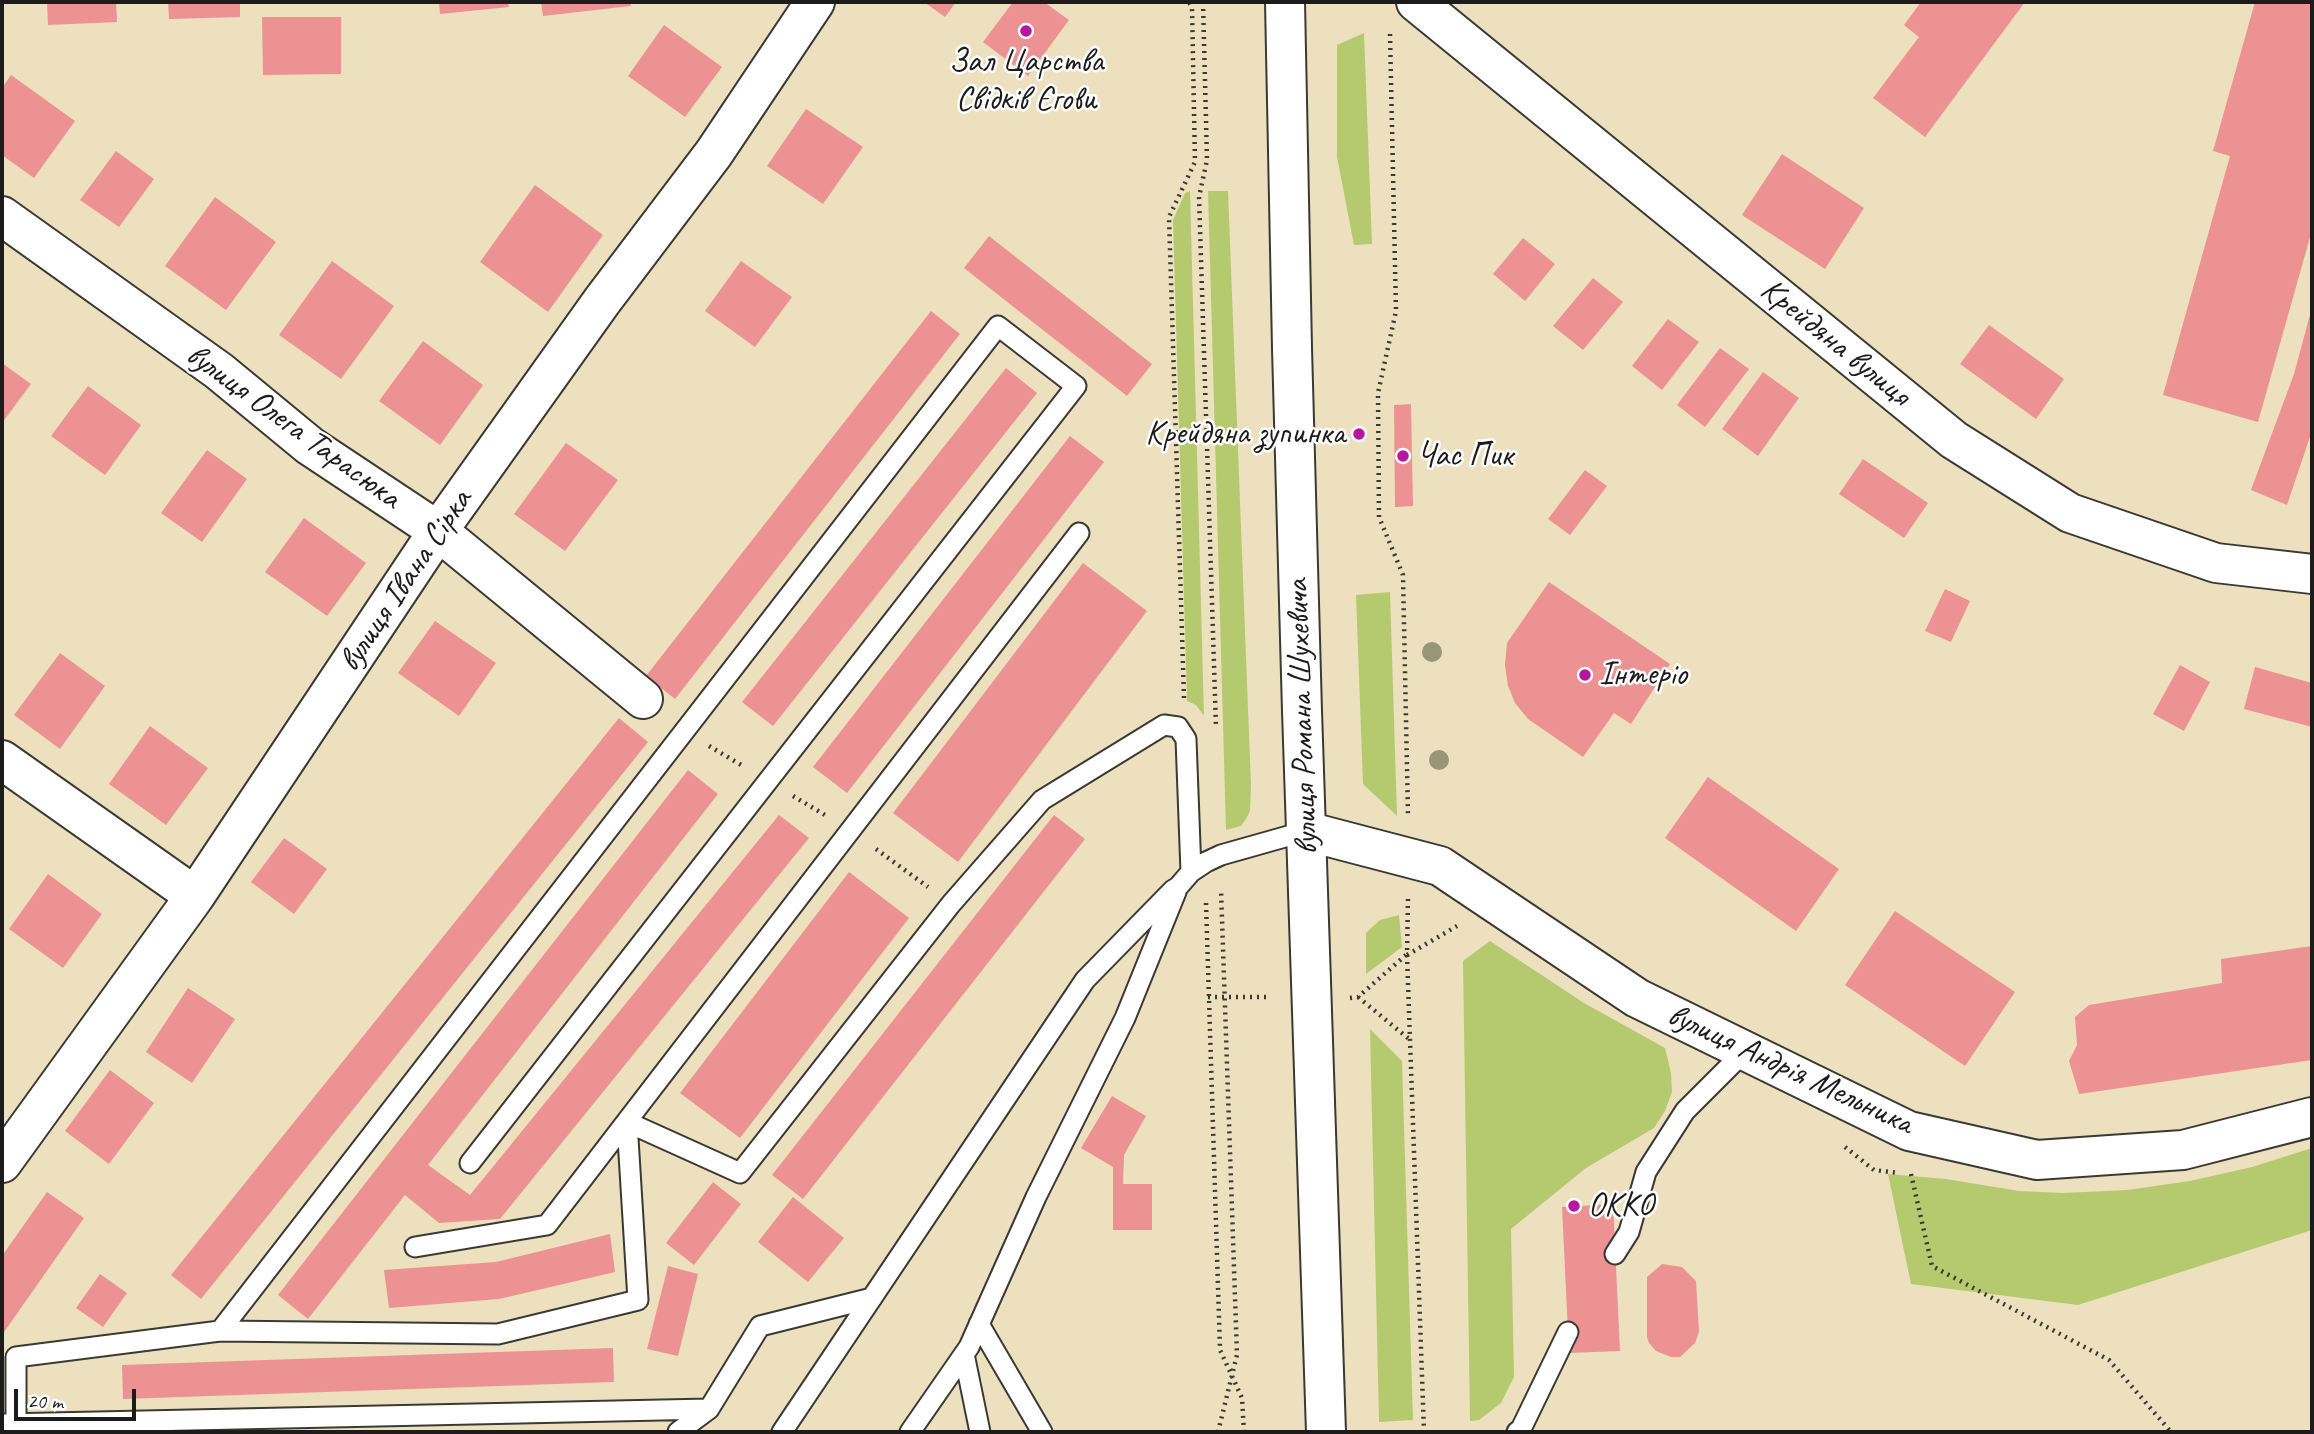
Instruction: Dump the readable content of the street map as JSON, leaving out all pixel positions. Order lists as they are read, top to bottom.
{
  "streets": {
    "street": [
      "Крейдяна вулиця",
      "вулиця Олега Тарасюка",
      "вулиця Івана Сірка",
      "вулиця Романа Шухевича",
      "вулиця Андрія Мельника"
    ]
  },
  "crossings": [
    ["вулиця Олега Тарасюка", "вулиця Івана Сірка"],
    ["вулиця Романа Шухевича", "вулиця Андрія Мельника"]
  ],
  "places": [
    "Зал Царства Свідків Єгови",
    "Крейдяна зупинка",
    "Час Пик",
    "Інтеріо",
    "ОККО"
  ],
  "scale_bar": "20 m"
}
